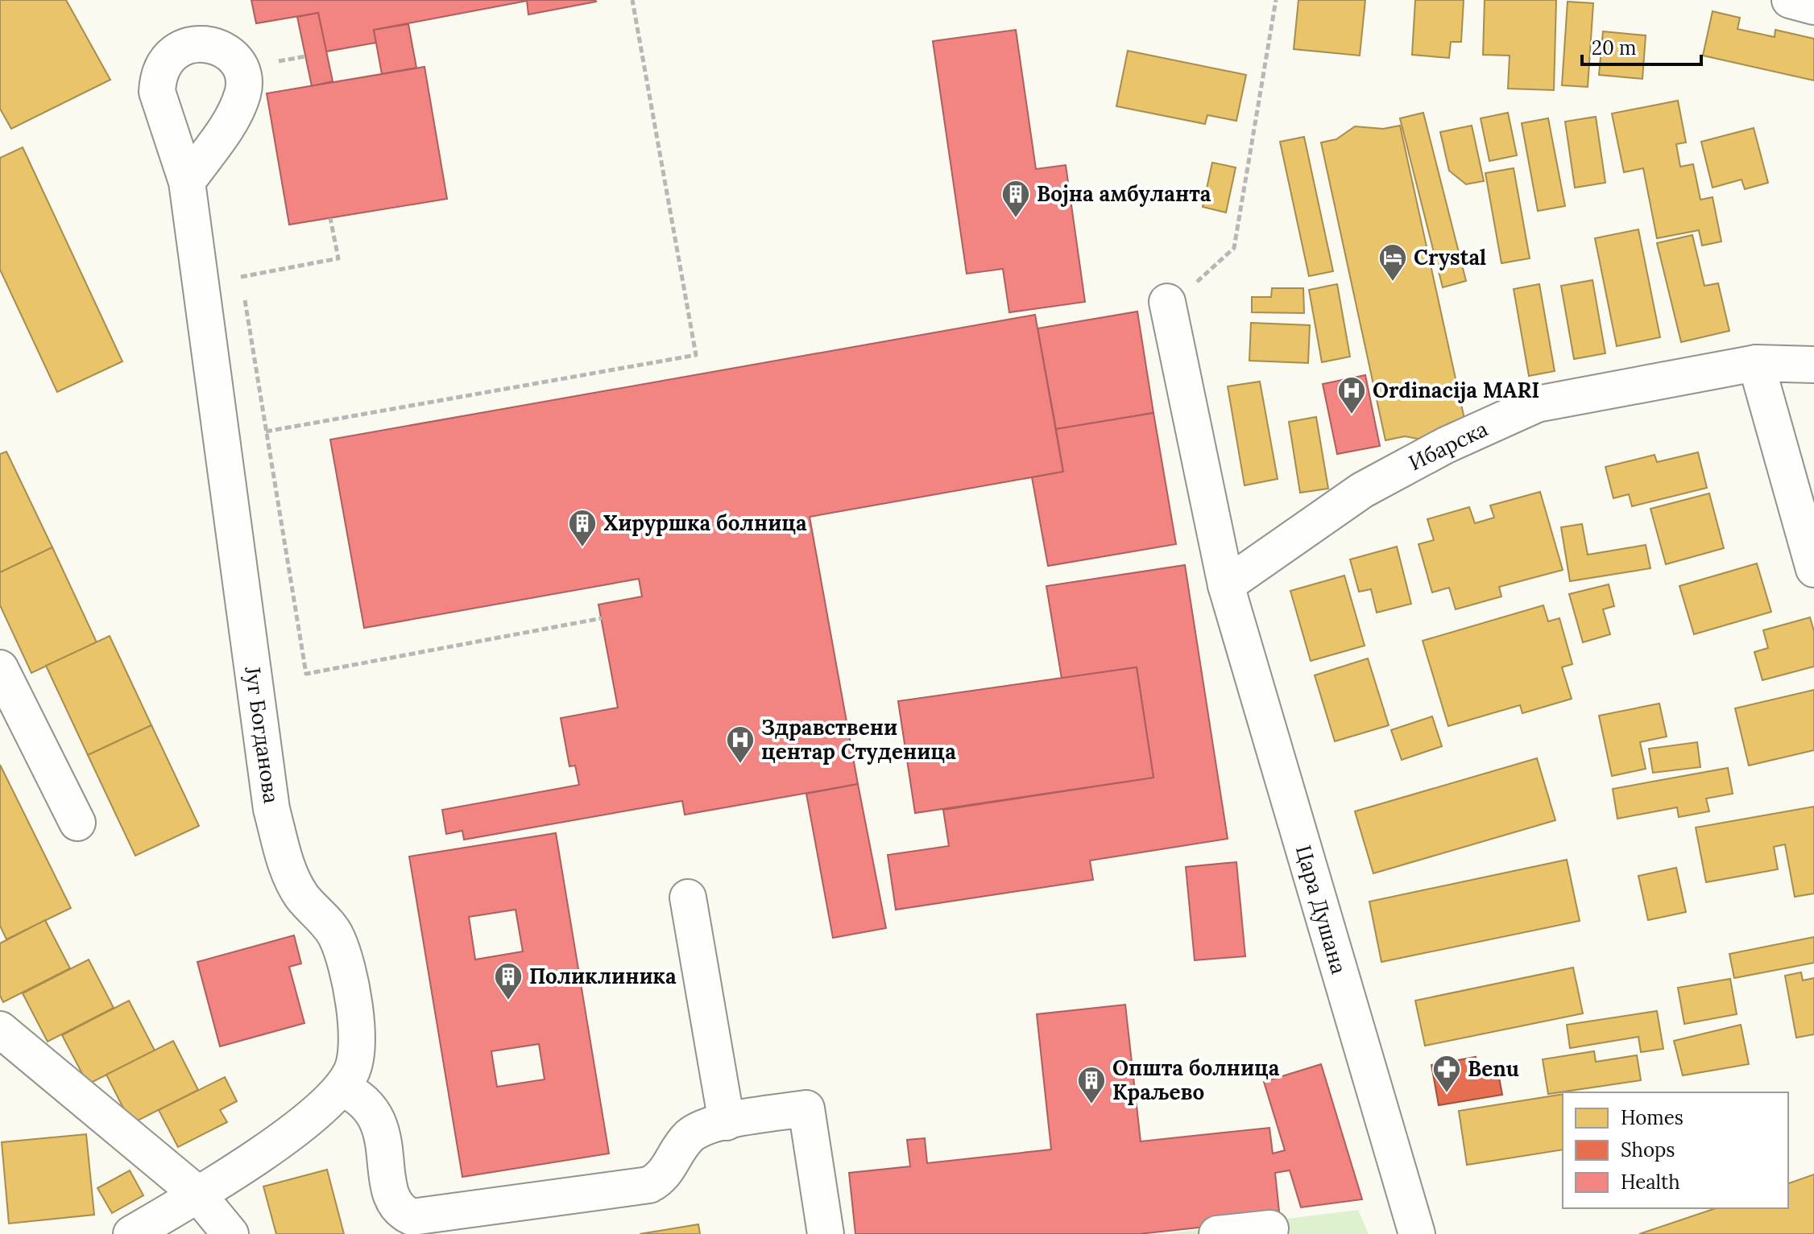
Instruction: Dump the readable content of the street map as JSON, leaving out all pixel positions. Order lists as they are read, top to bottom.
{
  "streets": {
    "street": ["Ибарска", "Југ Богданова", "Цара Душана"]
  },
  "crossings": [
    ["Ибарска", "Цара Душана"]
  ],
  "places": {
    "building": [
      "Војна амбуланта",
      "Хируршка болница",
      "Поликлиника",
      "Општа болница Краљево"
    ],
    "hotel": ["Crystal"],
    "hospital": ["Ordinacija MARI", "Здравствени центар Студеница"],
    "pharmacy": ["Benu"]
  },
  "legend": ["Homes", "Shops", "Health"],
  "scale_bar": "20 m"
}
